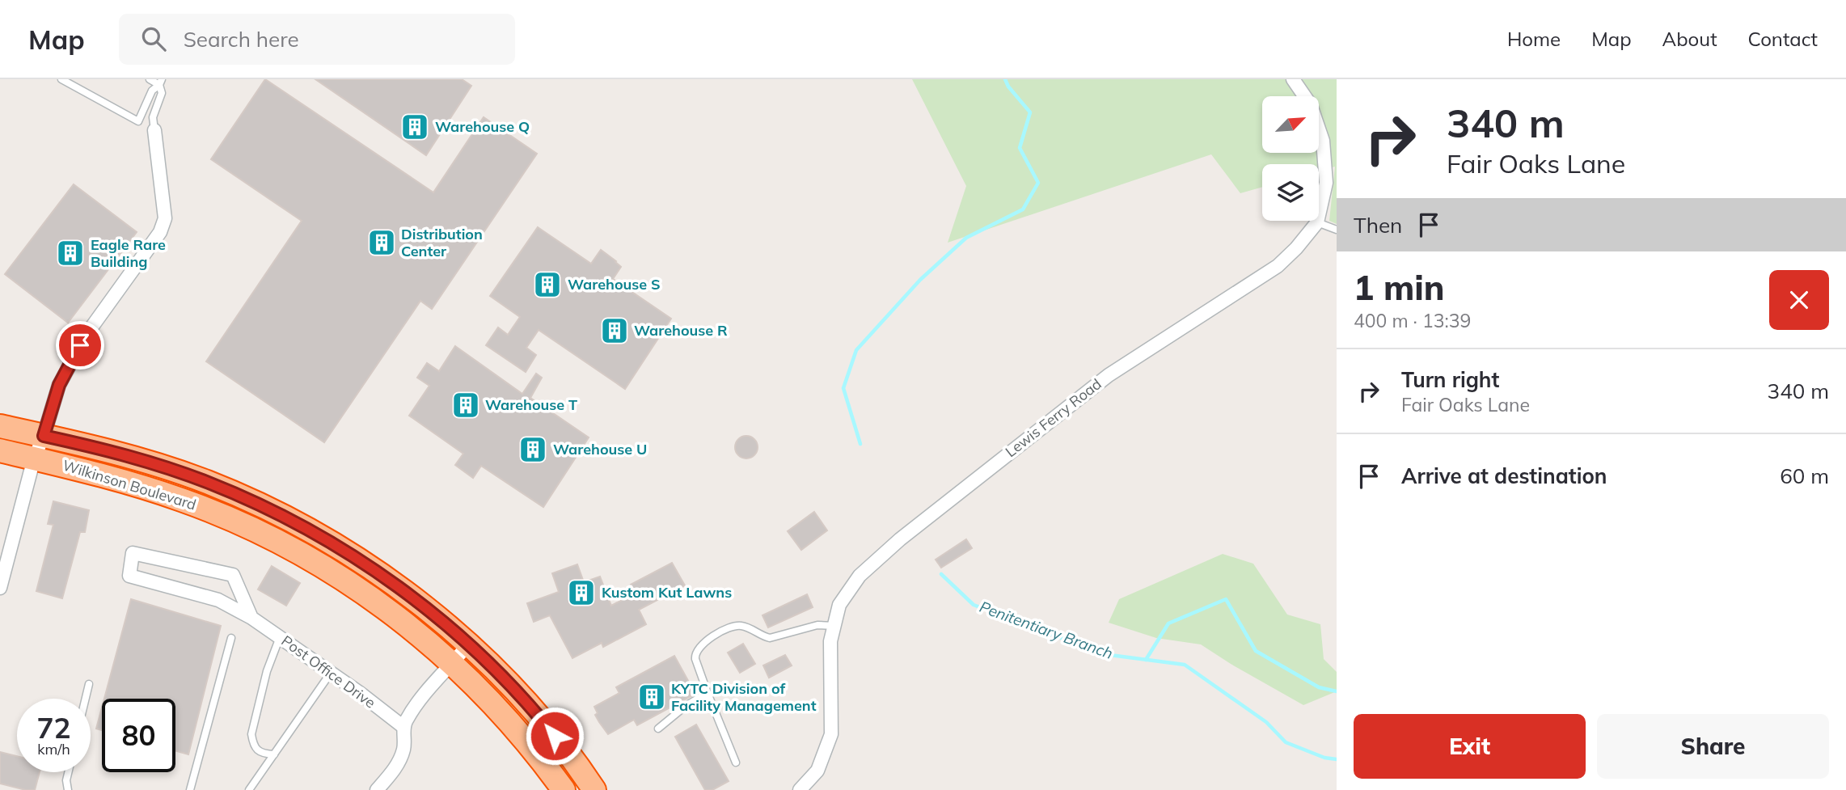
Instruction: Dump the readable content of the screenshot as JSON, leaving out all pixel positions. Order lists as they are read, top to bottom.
{
  "streets": {
    "highway": ["Wilkinson Boulevard"],
    "street": ["Lewis Ferry Road", "Post Office Drive"]
  },
  "water": ["Penitentiary Branch"],
  "places": {
    "building": [
      "Warehouse Q",
      "Distribution Center",
      "Eagle Rare Building",
      "Warehouse S",
      "Warehouse R",
      "Warehouse T",
      "Warehouse U",
      "Kustom Kut Lawns",
      "KYTC Division of Facility Management"
    ]
  },
  "north": "top right",
  "page": {
    "header": "Map",
    "search": "Search here",
    "nav": [
      "Home",
      "Map",
      "About",
      "Contact"
    ],
    "turn": ["340 m", "Fair Oaks Lane"],
    "then": "Then",
    "heading": ["1 min", "400 m · 13:39"],
    "list": [
      {
        "name": "Turn right",
        "note": "Fair Oaks Lane",
        "value": "340 m"
      },
      {
        "name": "Arrive at destination",
        "value": "60 m"
      }
    ],
    "speed": "72 km/h",
    "limit": "80",
    "buttons": ["Exit", "Share"]
  }
}
